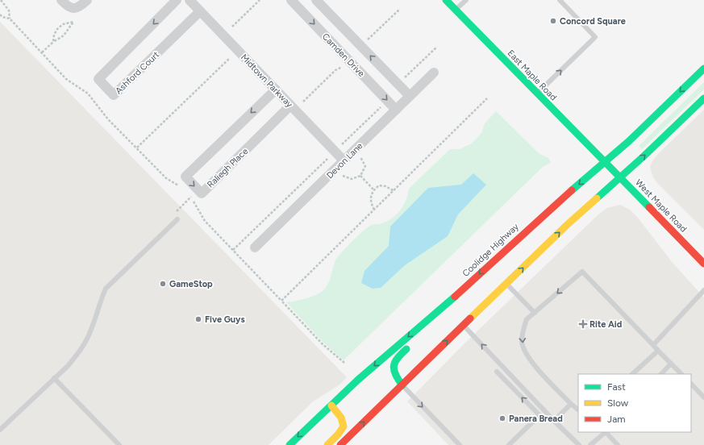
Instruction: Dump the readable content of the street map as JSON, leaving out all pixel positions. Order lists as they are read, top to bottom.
{
  "streets": {
    "main road": ["East Maple Road", "West Maple Road", "Coolidge Highway"],
    "street": [
      "Camden Drive",
      "Ashford Court",
      "Midtown Parkway",
      "Devon Lane",
      "Raliegh Place"
    ]
  },
  "crossings": [
    ["Camden Drive", "Devon Lane"],
    ["Ashford Court", "Midtown Parkway"],
    ["East Maple Road", "West Maple Road"],
    ["East Maple Road", "Coolidge Highway"],
    ["Midtown Parkway", "Devon Lane"],
    ["Midtown Parkway", "Raliegh Place"],
    ["West Maple Road", "Coolidge Highway"]
  ],
  "places": {
    "other": [
      "Concord Square",
      "GameStop",
      "Five Guys",
      "Panera Bread"
    ],
    "health": ["Rite Aid"]
  },
  "legend": ["Fast", "Slow", "Jam"]
}
